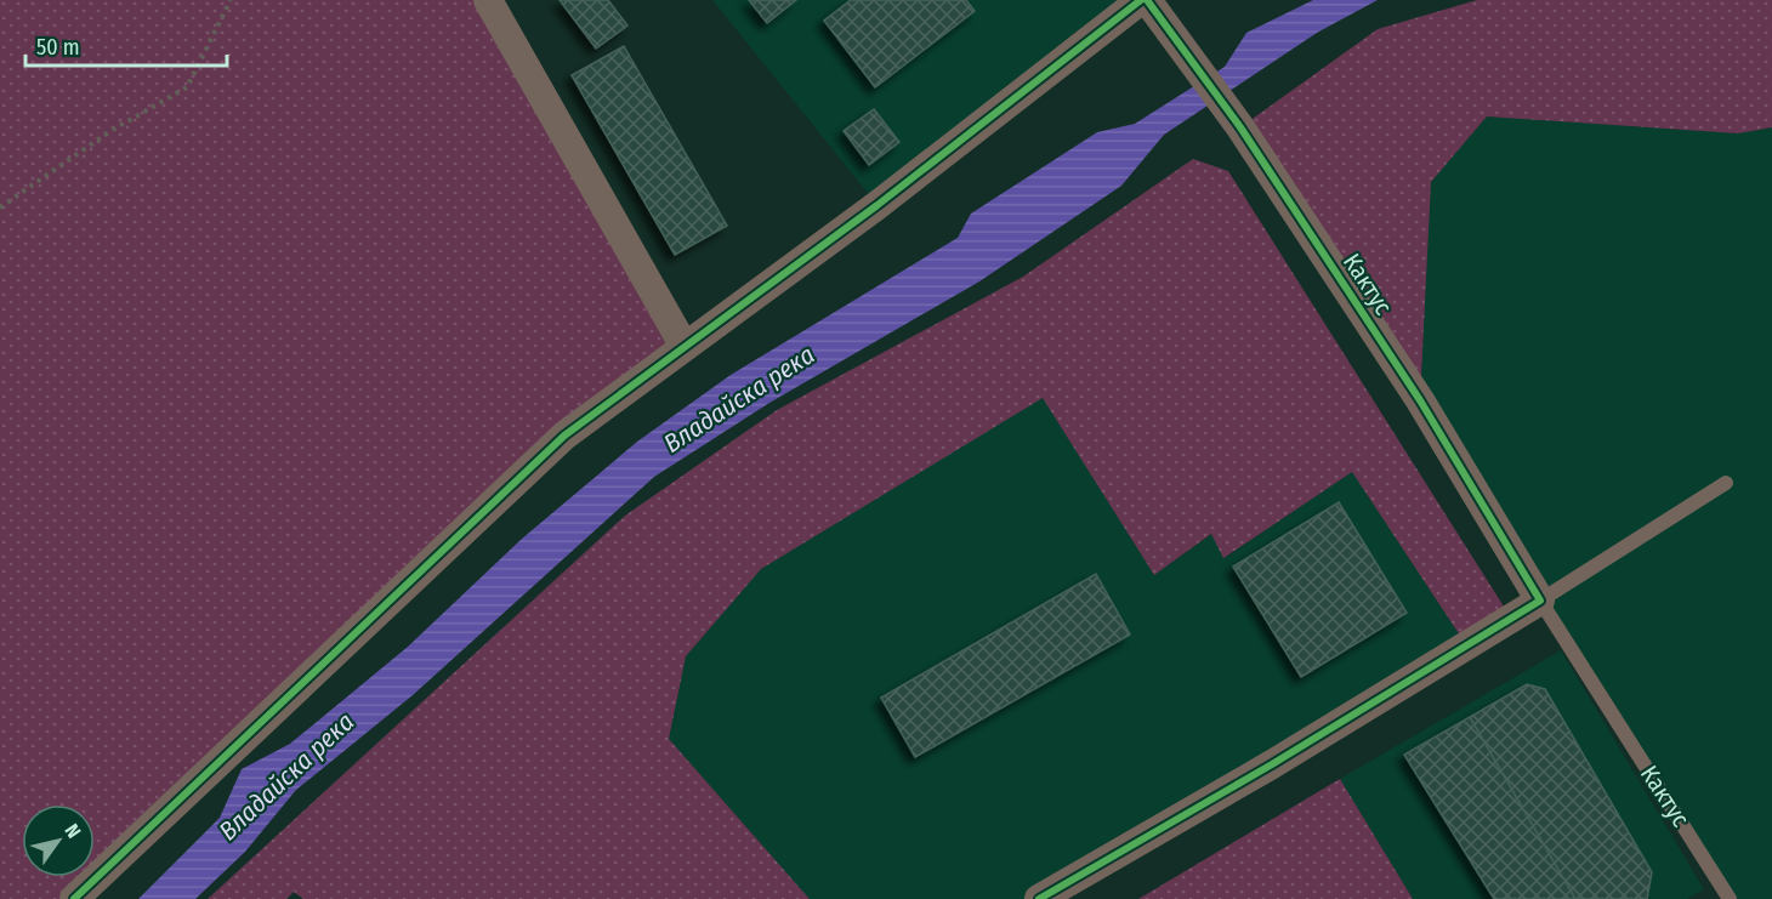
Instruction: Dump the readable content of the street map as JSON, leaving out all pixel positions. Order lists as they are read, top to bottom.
{
  "streets": {
    "street": ["Кактус"]
  },
  "water": ["Владайска река"],
  "scale_bar": "50 m",
  "north": "top right"
}
